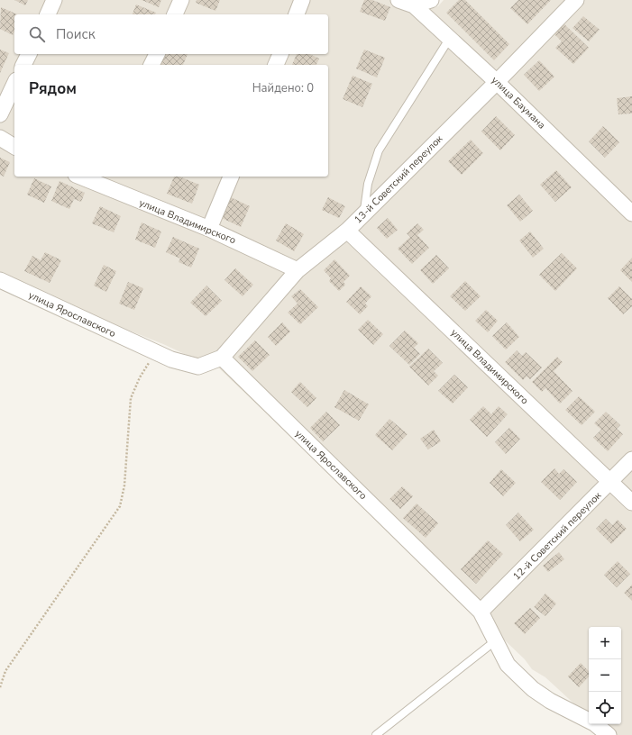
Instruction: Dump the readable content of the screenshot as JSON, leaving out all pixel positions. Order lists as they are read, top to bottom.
{
  "streets": {
    "street": [
      "улица Баумана",
      "13-й Советский переулок",
      "улица Владимирского",
      "улица Ярославского",
      "12-й Советский переулок"
    ]
  },
  "crossings": [
    ["улица Баумана", "13-й Советский переулок"],
    ["13-й Советский переулок", "улица Владимирского"],
    ["13-й Советский переулок", "улица Ярославского"],
    ["улица Владимирского", "12-й Советский переулок"],
    ["улица Ярославского", "12-й Советский переулок"]
  ],
  "page": {
    "search": "Поиск",
    "heading": ["Рядом", "Найдено: 0"],
    "map_buttons": ["+", "−"]
  }
}
